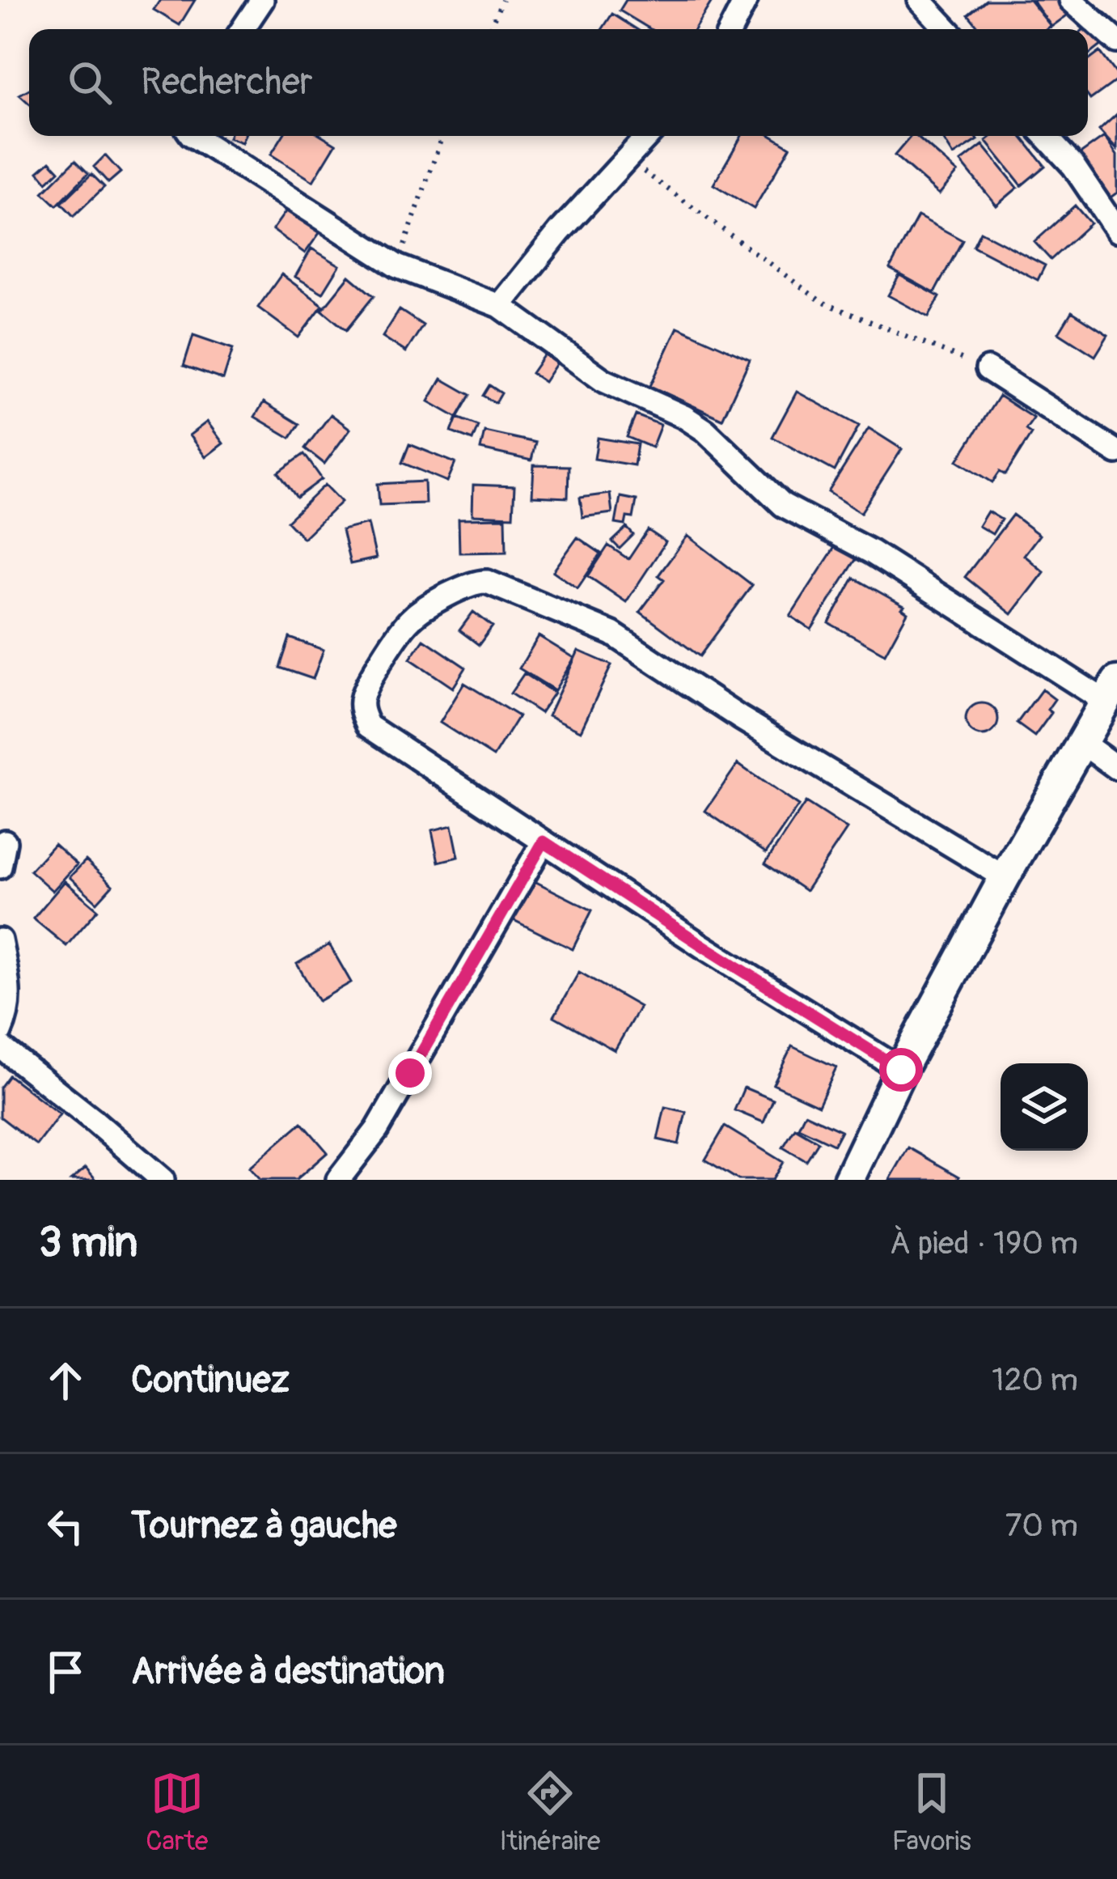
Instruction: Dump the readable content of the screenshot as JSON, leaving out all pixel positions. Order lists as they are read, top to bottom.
{
  "page": {
    "search": "Rechercher",
    "heading": ["3 min", "À pied · 190 m"],
    "list": [
      ["Continuez", "120 m"],
      ["Tournez à gauche", "70 m"],
      "Arrivée à destination"
    ],
    "nav": ["Carte", "Itinéraire", "Favoris"]
  }
}
